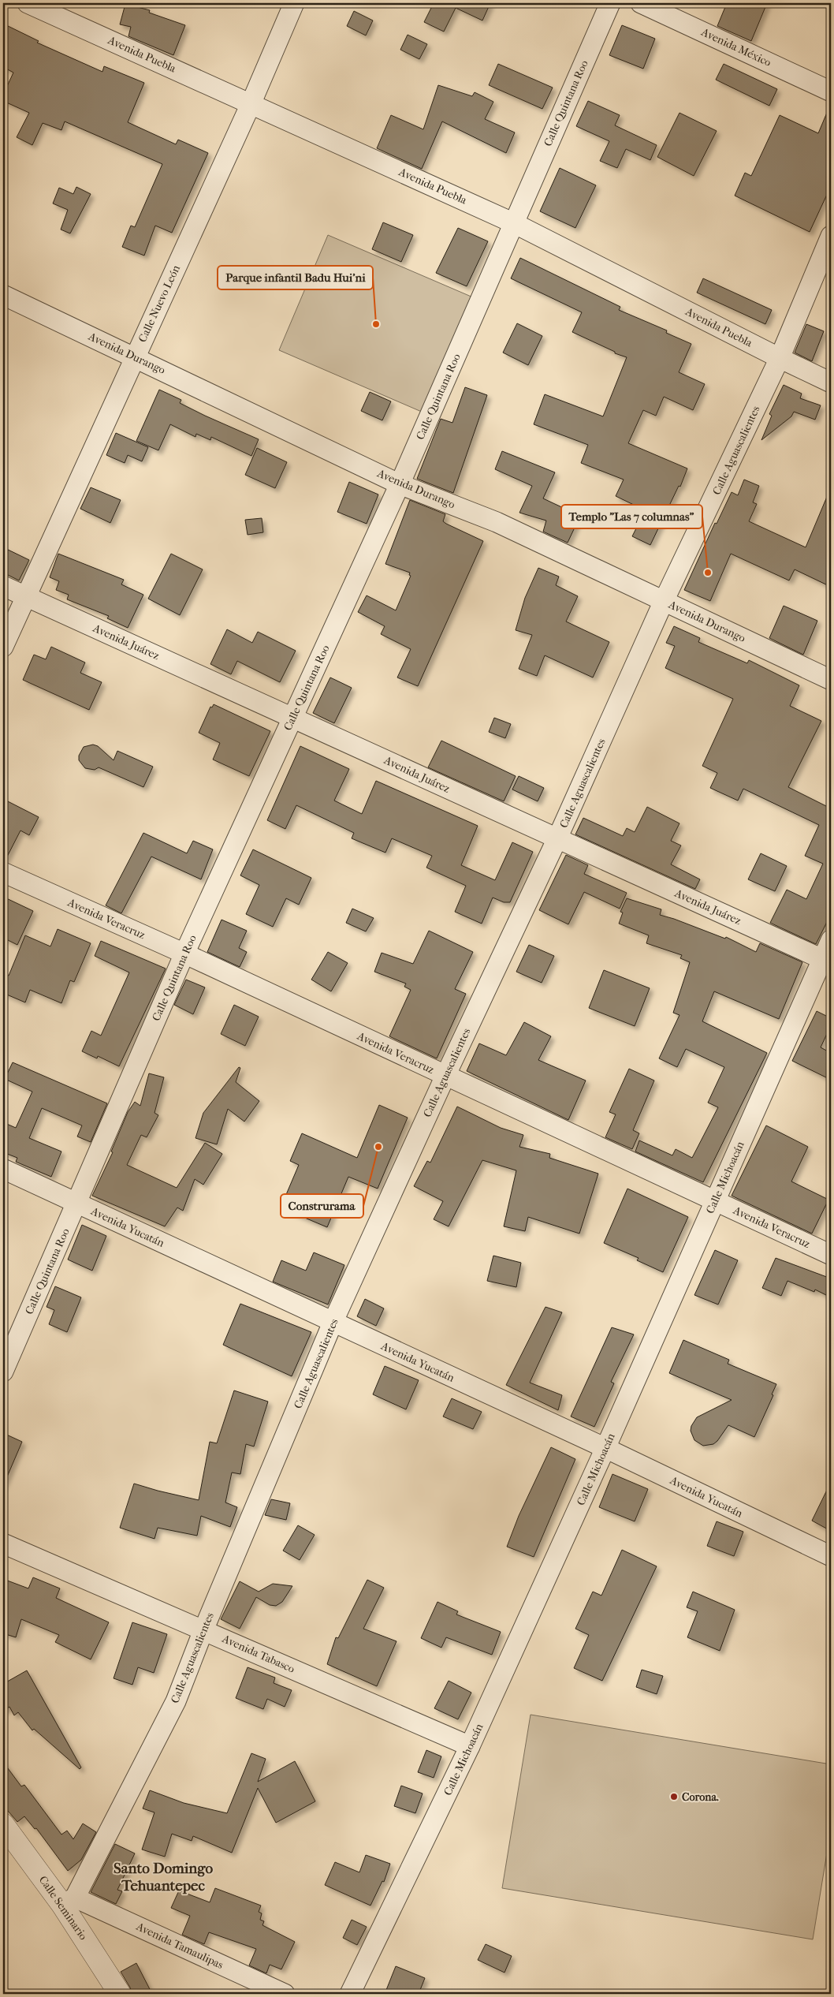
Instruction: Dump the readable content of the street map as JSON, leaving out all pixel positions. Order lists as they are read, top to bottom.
{
  "streets": {
    "street": [
      "Avenida México",
      "Avenida Puebla",
      "Calle Quintana Roo",
      "Calle Nuevo León",
      "Avenida Durango",
      "Calle Aguascalientes",
      "Avenida Juárez",
      "Avenida Veracruz",
      "Calle Michoacán",
      "Avenida Yucatán",
      "Avenida Tabasco",
      "Calle Seminario",
      "Avenida Tamaulipas"
    ]
  },
  "crossings": [
    ["Avenida Puebla", "Calle Quintana Roo"],
    ["Avenida Puebla", "Calle Nuevo León"],
    ["Avenida Puebla", "Calle Aguascalientes"],
    ["Calle Quintana Roo", "Avenida Durango"],
    ["Calle Quintana Roo", "Avenida Juárez"],
    ["Calle Quintana Roo", "Avenida Veracruz"],
    ["Calle Quintana Roo", "Avenida Yucatán"],
    ["Calle Nuevo León", "Avenida Durango"],
    ["Calle Nuevo León", "Avenida Juárez"],
    ["Avenida Durango", "Calle Aguascalientes"],
    ["Calle Aguascalientes", "Avenida Juárez"],
    ["Calle Aguascalientes", "Avenida Veracruz"],
    ["Calle Aguascalientes", "Avenida Yucatán"],
    ["Calle Aguascalientes", "Avenida Tabasco"],
    ["Calle Aguascalientes", "Calle Seminario"],
    ["Calle Aguascalientes", "Avenida Tamaulipas"],
    ["Avenida Juárez", "Calle Michoacán"],
    ["Avenida Veracruz", "Calle Michoacán"],
    ["Calle Michoacán", "Avenida Yucatán"],
    ["Calle Michoacán", "Avenida Tabasco"],
    ["Calle Seminario", "Avenida Tamaulipas"]
  ],
  "districts": ["Santo Domingo Tehuantepec"],
  "places": [
    "Parque infantil Badu Hui'ni",
    "Templo \"Las 7 columnas\"",
    "Construrama",
    "Corona."
  ]
}
